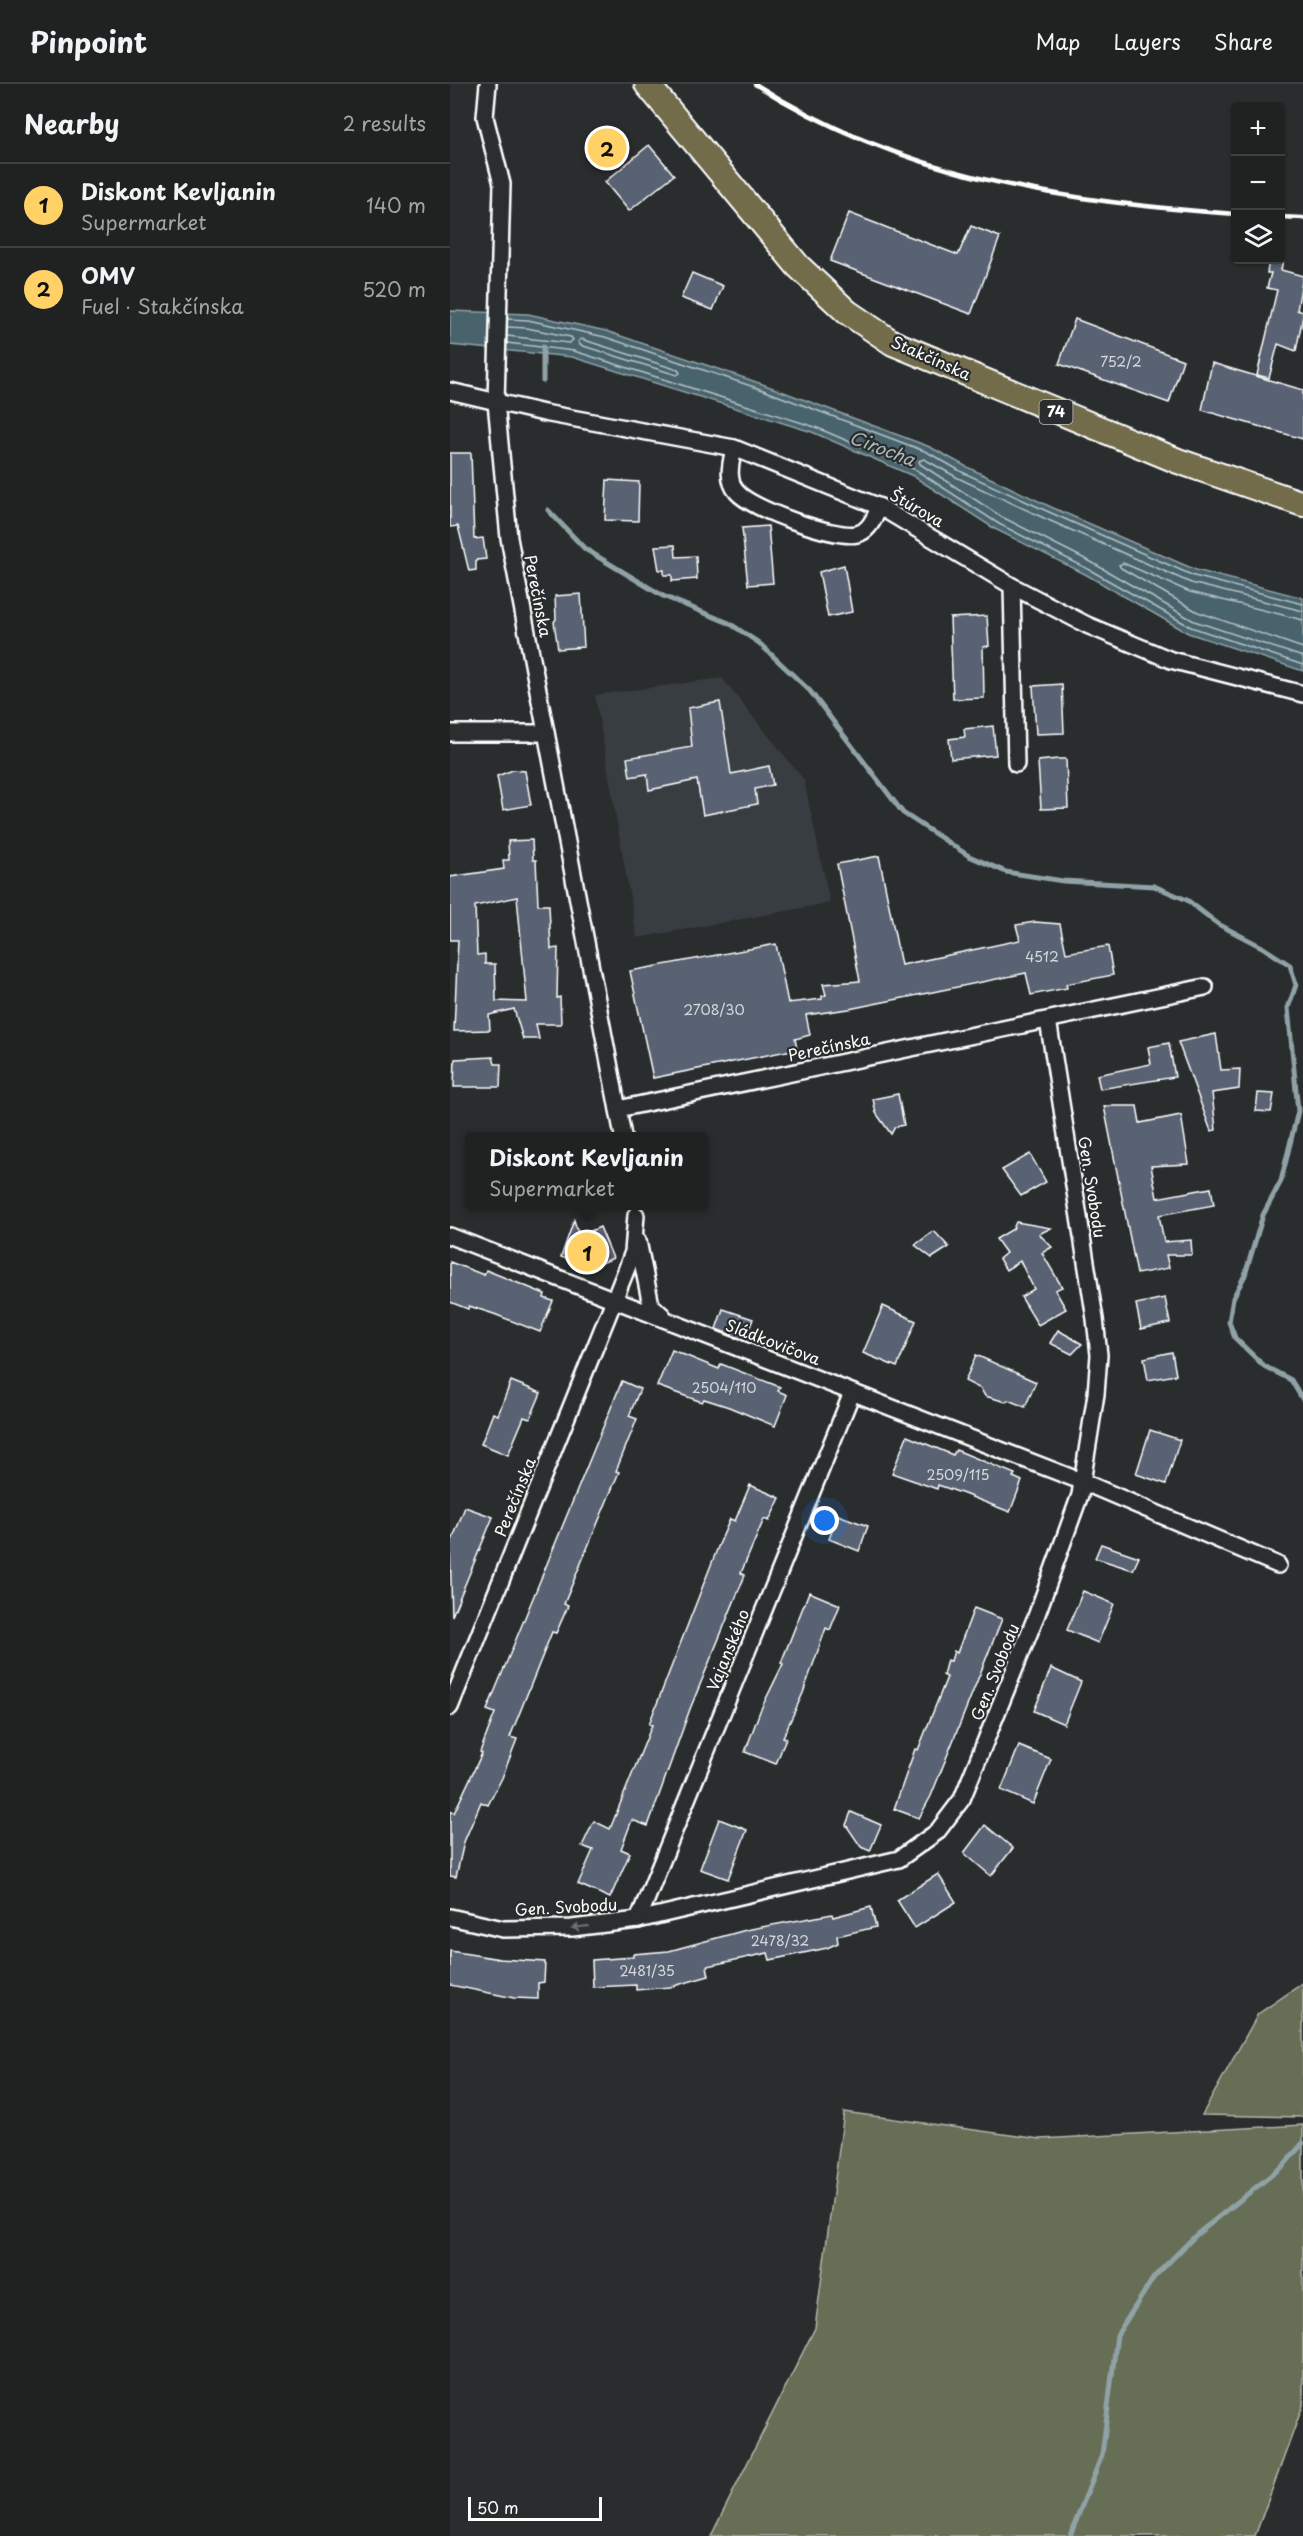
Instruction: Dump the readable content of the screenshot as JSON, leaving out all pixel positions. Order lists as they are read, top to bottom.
{
  "streets": {
    "main road": ["Stakčínska", "74"],
    "street": [
      "Štúrova",
      "Perečínska",
      "Gen. Svobodu",
      "Sládkovičova",
      "Vajanského"
    ]
  },
  "crossings": [
    ["Štúrova", "Perečínska"],
    ["Perečínska", "Gen. Svobodu"],
    ["Perečínska", "Sládkovičova"],
    ["Gen. Svobodu", "Sládkovičova"],
    ["Gen. Svobodu", "Vajanského"],
    ["Sládkovičova", "Vajanského"]
  ],
  "water": ["Cirocha"],
  "house_numbers": [
    "752/2",
    "4512",
    "2708/30",
    "2504/110",
    "2509/115",
    "2478/32",
    "2481/35"
  ],
  "scale_bar": "50 m",
  "page": {
    "header": "Pinpoint",
    "nav": ["Map", "Layers", "Share"],
    "heading": ["Nearby", "2 results"],
    "map_buttons": ["+", "−"],
    "pins": ["2", "1"],
    "list": [
      {
        "mark": "1",
        "name": "Diskont Kevljanin",
        "note": "Supermarket",
        "value": "140 m"
      },
      {
        "mark": "2",
        "name": "OMV",
        "note": "Fuel · Stakčínska",
        "value": "520 m"
      }
    ],
    "popup": ["Diskont Kevljanin", "Supermarket"],
    "scale": "50 m"
  }
}
